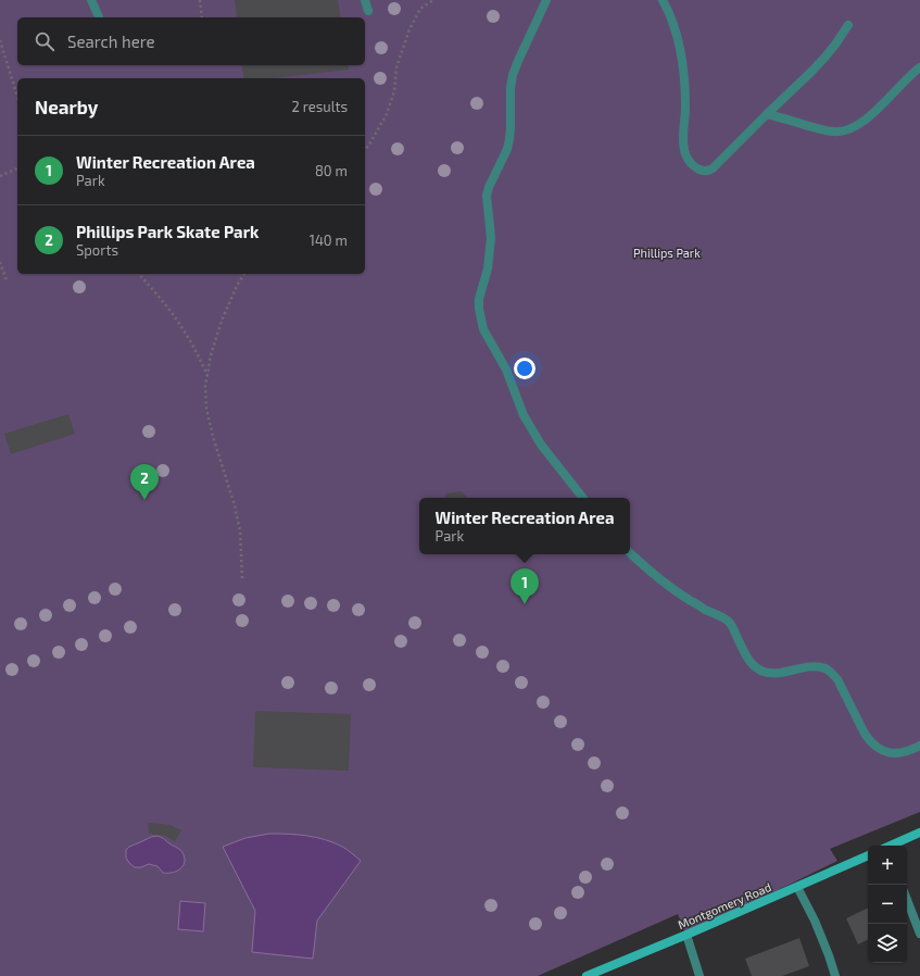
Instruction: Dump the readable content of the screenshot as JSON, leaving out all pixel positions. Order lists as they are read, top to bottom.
{
  "streets": {
    "street": ["Montgomery Road"]
  },
  "parks": ["Phillips Park"],
  "page": {
    "search": "Search here",
    "heading": ["Nearby", "2 results"],
    "list": [
      {
        "mark": "1",
        "name": "Winter Recreation Area",
        "note": "Park",
        "value": "80 m"
      },
      {
        "mark": "2",
        "name": "Phillips Park Skate Park",
        "note": "Sports",
        "value": "140 m"
      }
    ],
    "pins": ["2", "1"],
    "popup": ["Winter Recreation Area", "Park"],
    "map_buttons": ["+", "−"]
  }
}
